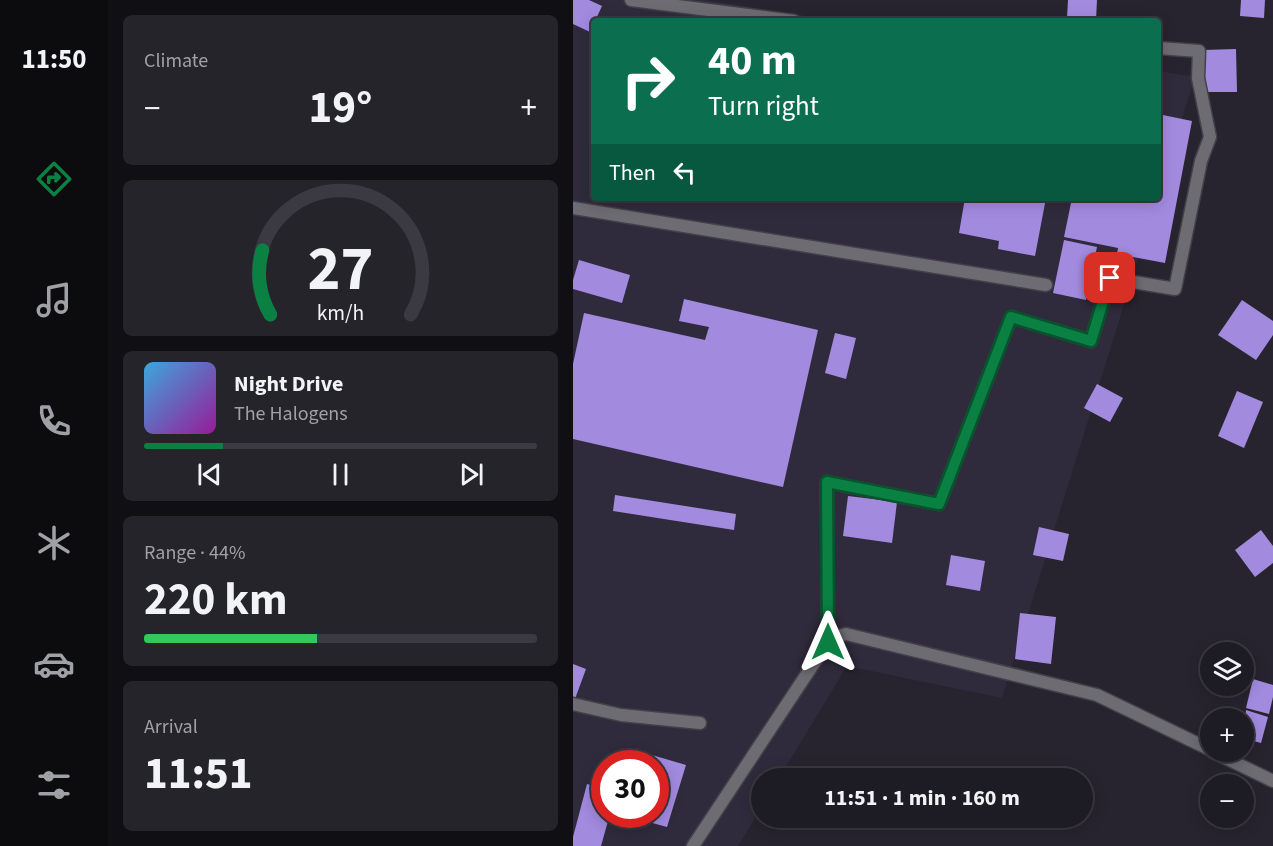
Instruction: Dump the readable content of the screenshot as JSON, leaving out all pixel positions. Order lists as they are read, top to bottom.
{
  "page": {
    "tabs": "11:50",
    "tile": [
      "Climate",
      ["Range · 44%", "220 km"],
      ["Arrival", "11:51"]
    ],
    "turn": ["40 m", "Turn right"],
    "heat": ["−", "19°", "+"],
    "then": "Then",
    "song": ["Night Drive", "The Halogens"],
    "map_buttons": ["+", "−"],
    "limit": "30",
    "trip": "11:51 · 1 min · 160 m",
    "gauge": ["27", "km/h"]
  }
}
